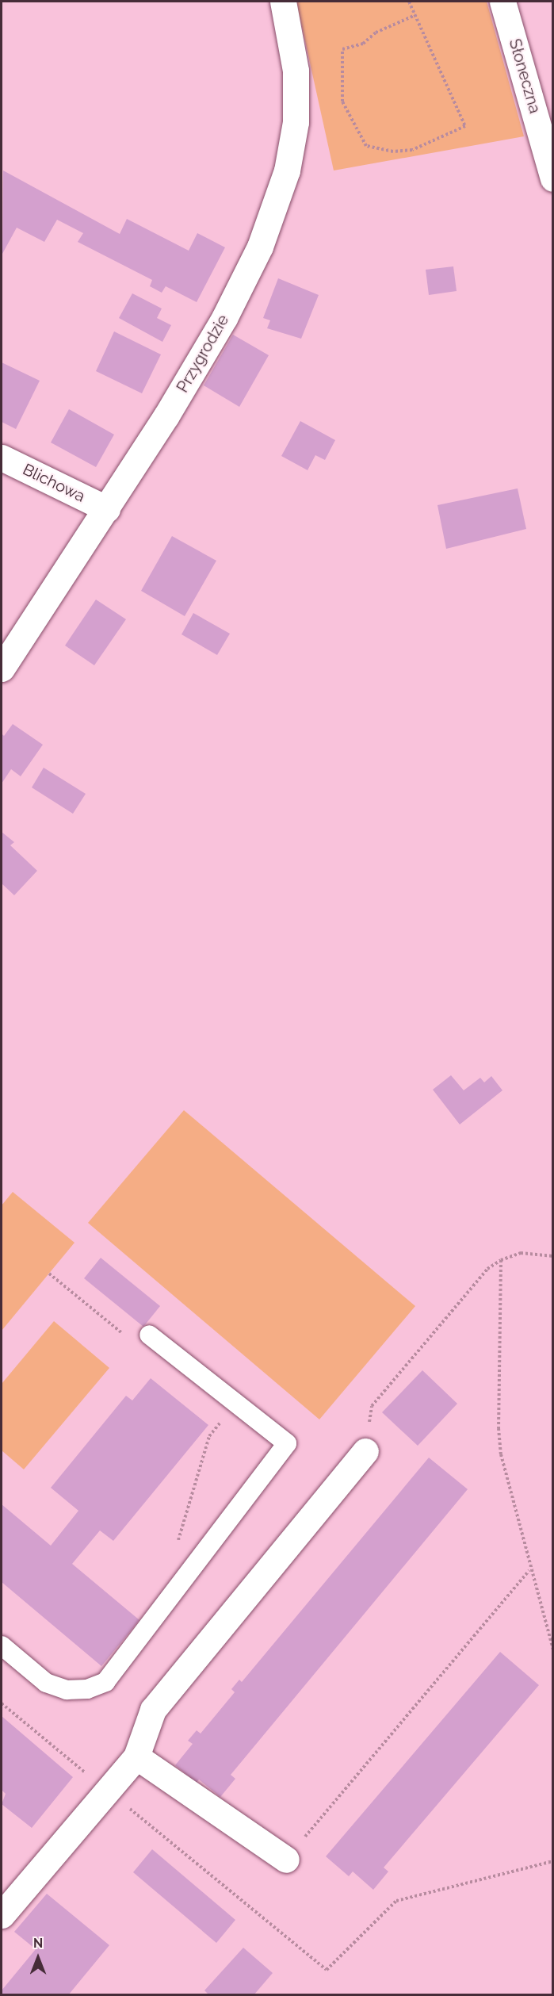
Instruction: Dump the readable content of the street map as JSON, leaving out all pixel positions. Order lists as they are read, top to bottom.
{
  "streets": {
    "street": ["Słoneczna", "Przygrodzie", "Blichowa"]
  },
  "crossings": [
    ["Przygrodzie", "Blichowa"]
  ],
  "north": "top"
}
